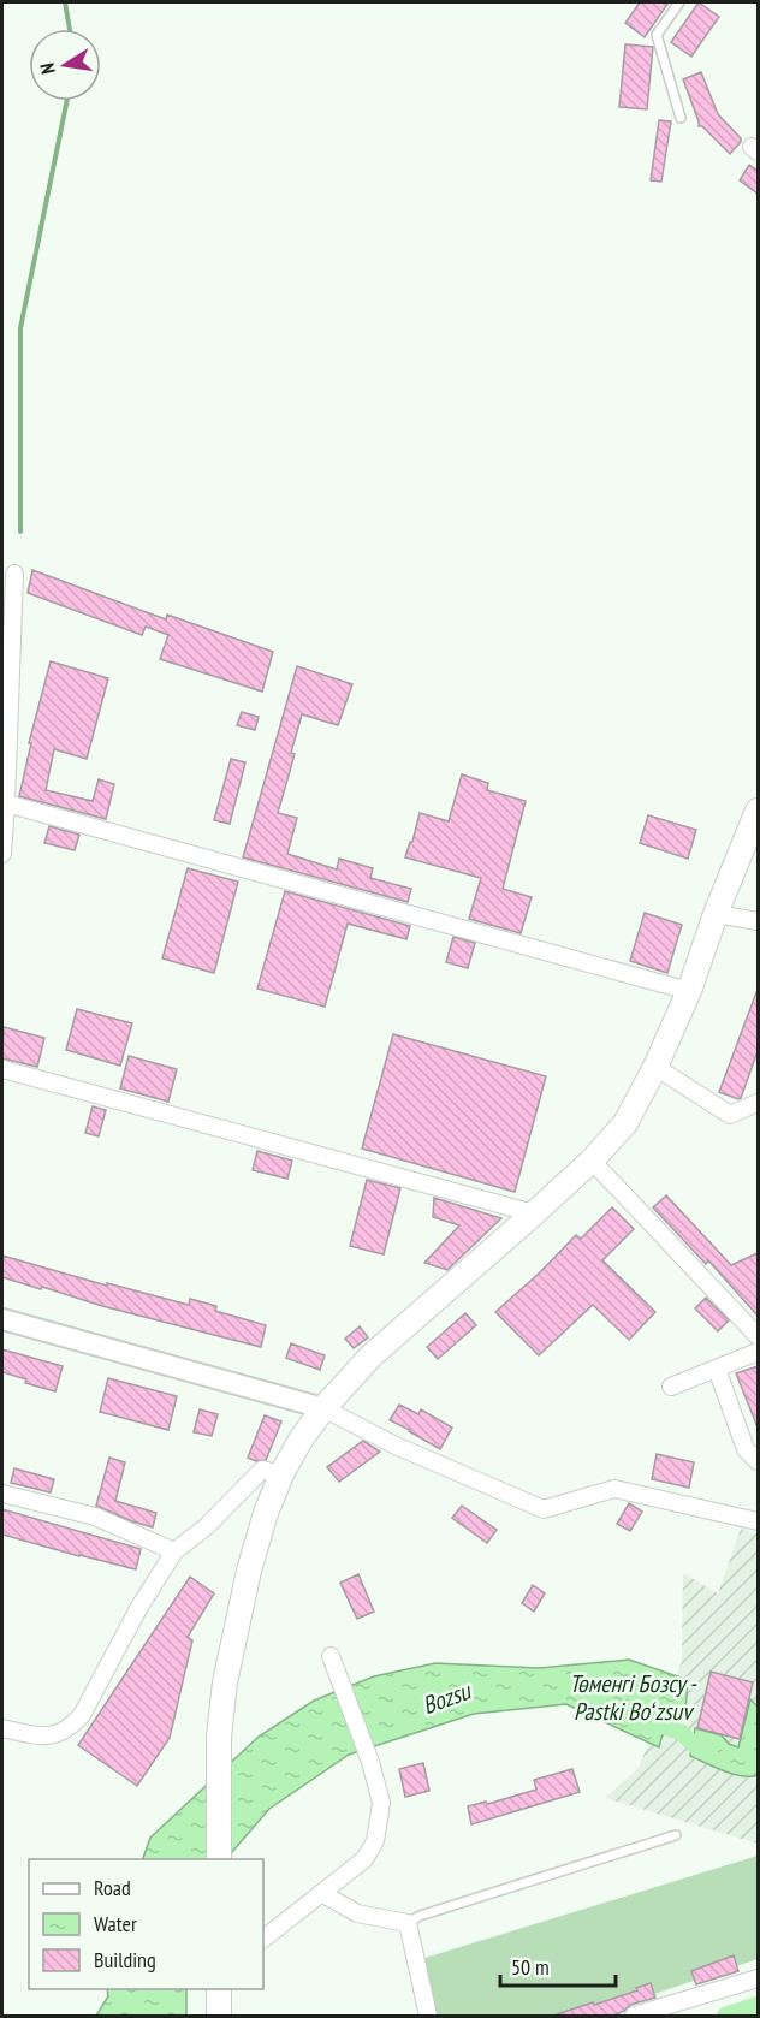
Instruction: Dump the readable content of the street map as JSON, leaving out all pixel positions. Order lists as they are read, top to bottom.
{
  "water": ["Төменгі Бозсу - Pastki Boʻzsuv", "Bozsu"],
  "legend": ["Road", "Water", "Building"],
  "scale_bar": "50 m",
  "north": "left"
}
